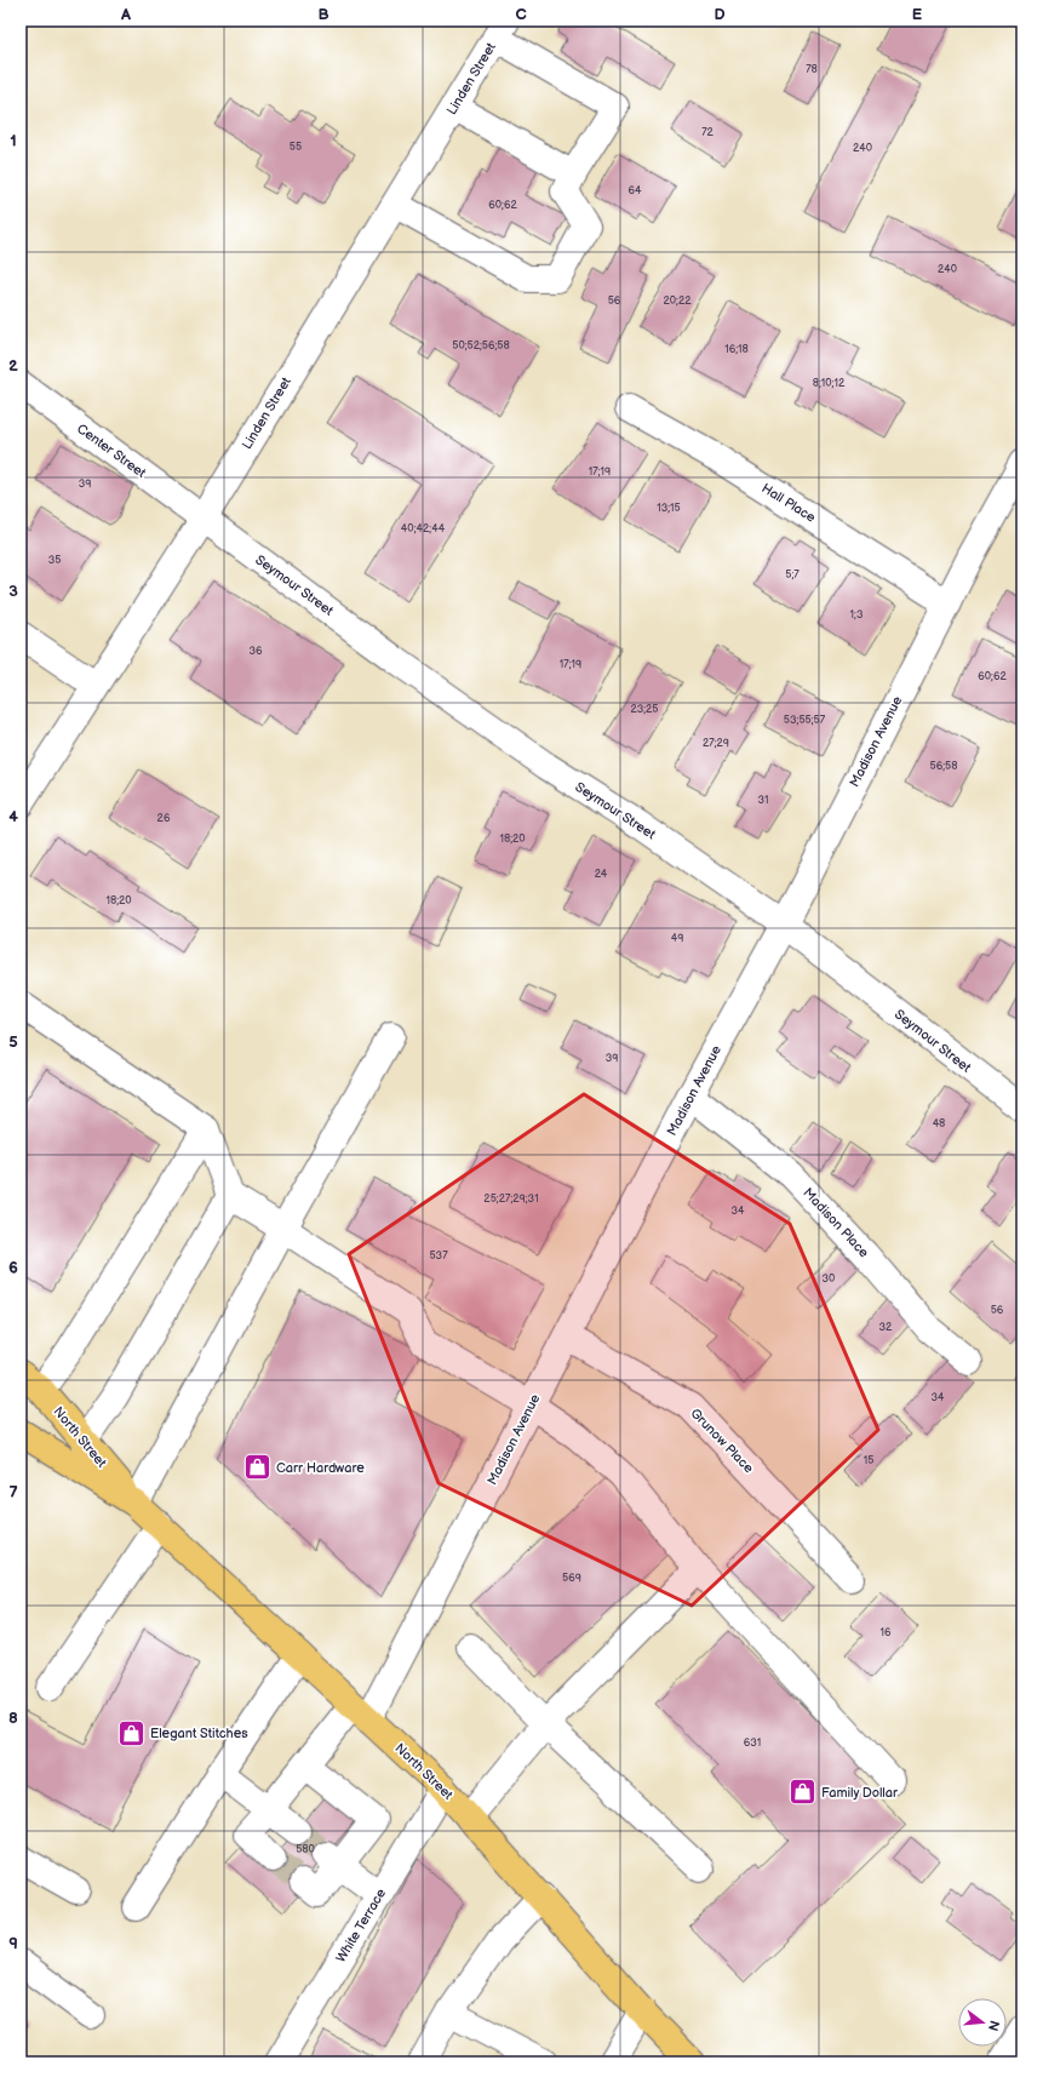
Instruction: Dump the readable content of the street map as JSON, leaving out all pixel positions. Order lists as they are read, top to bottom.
{
  "streets": {
    "main road": ["North Street"],
    "street": [
      "Linden Street",
      "Center Street",
      "Hall Place",
      "Seymour Street",
      "Madison Avenue",
      "Madison Place",
      "Grunow Place",
      "White Terrace"
    ]
  },
  "crossings": [
    ["Linden Street", "Center Street"],
    ["Linden Street", "Seymour Street"],
    ["Center Street", "Seymour Street"],
    ["Hall Place", "Madison Avenue"],
    ["Seymour Street", "Madison Avenue"],
    ["Madison Avenue", "Madison Place"],
    ["Madison Avenue", "North Street"],
    ["Madison Avenue", "Grunow Place"],
    ["North Street", "White Terrace"]
  ],
  "places": {
    "shop": ["Carr Hardware", "Elegant Stitches", "Family Dollar"]
  },
  "house_numbers": [
    "78",
    "72",
    "55",
    "240",
    "64",
    "60;62",
    "240",
    "56",
    "20;22",
    "50;52;56;58",
    "16;18",
    "8;10;12",
    "17;19",
    "39",
    "13;15",
    "40;42;44",
    "35",
    "5;7",
    "1;3",
    "36",
    "17;19",
    "60;62",
    "23;25",
    "53;55;57",
    "27;29",
    "56;58",
    "31",
    "26",
    "18;20",
    "24",
    "18;20",
    "49",
    "39",
    "48",
    "25;27;29;31",
    "34",
    "537",
    "30",
    "56",
    "32",
    "34",
    "15",
    "569",
    "16",
    "631",
    "580"
  ],
  "north": "right",
  "grid": {
    "columns": [
      "A",
      "B",
      "C",
      "D",
      "E"
    ],
    "rows": [
      "1",
      "2",
      "3",
      "4",
      "5",
      "6",
      "7",
      "8",
      "9"
    ]
  }
}
